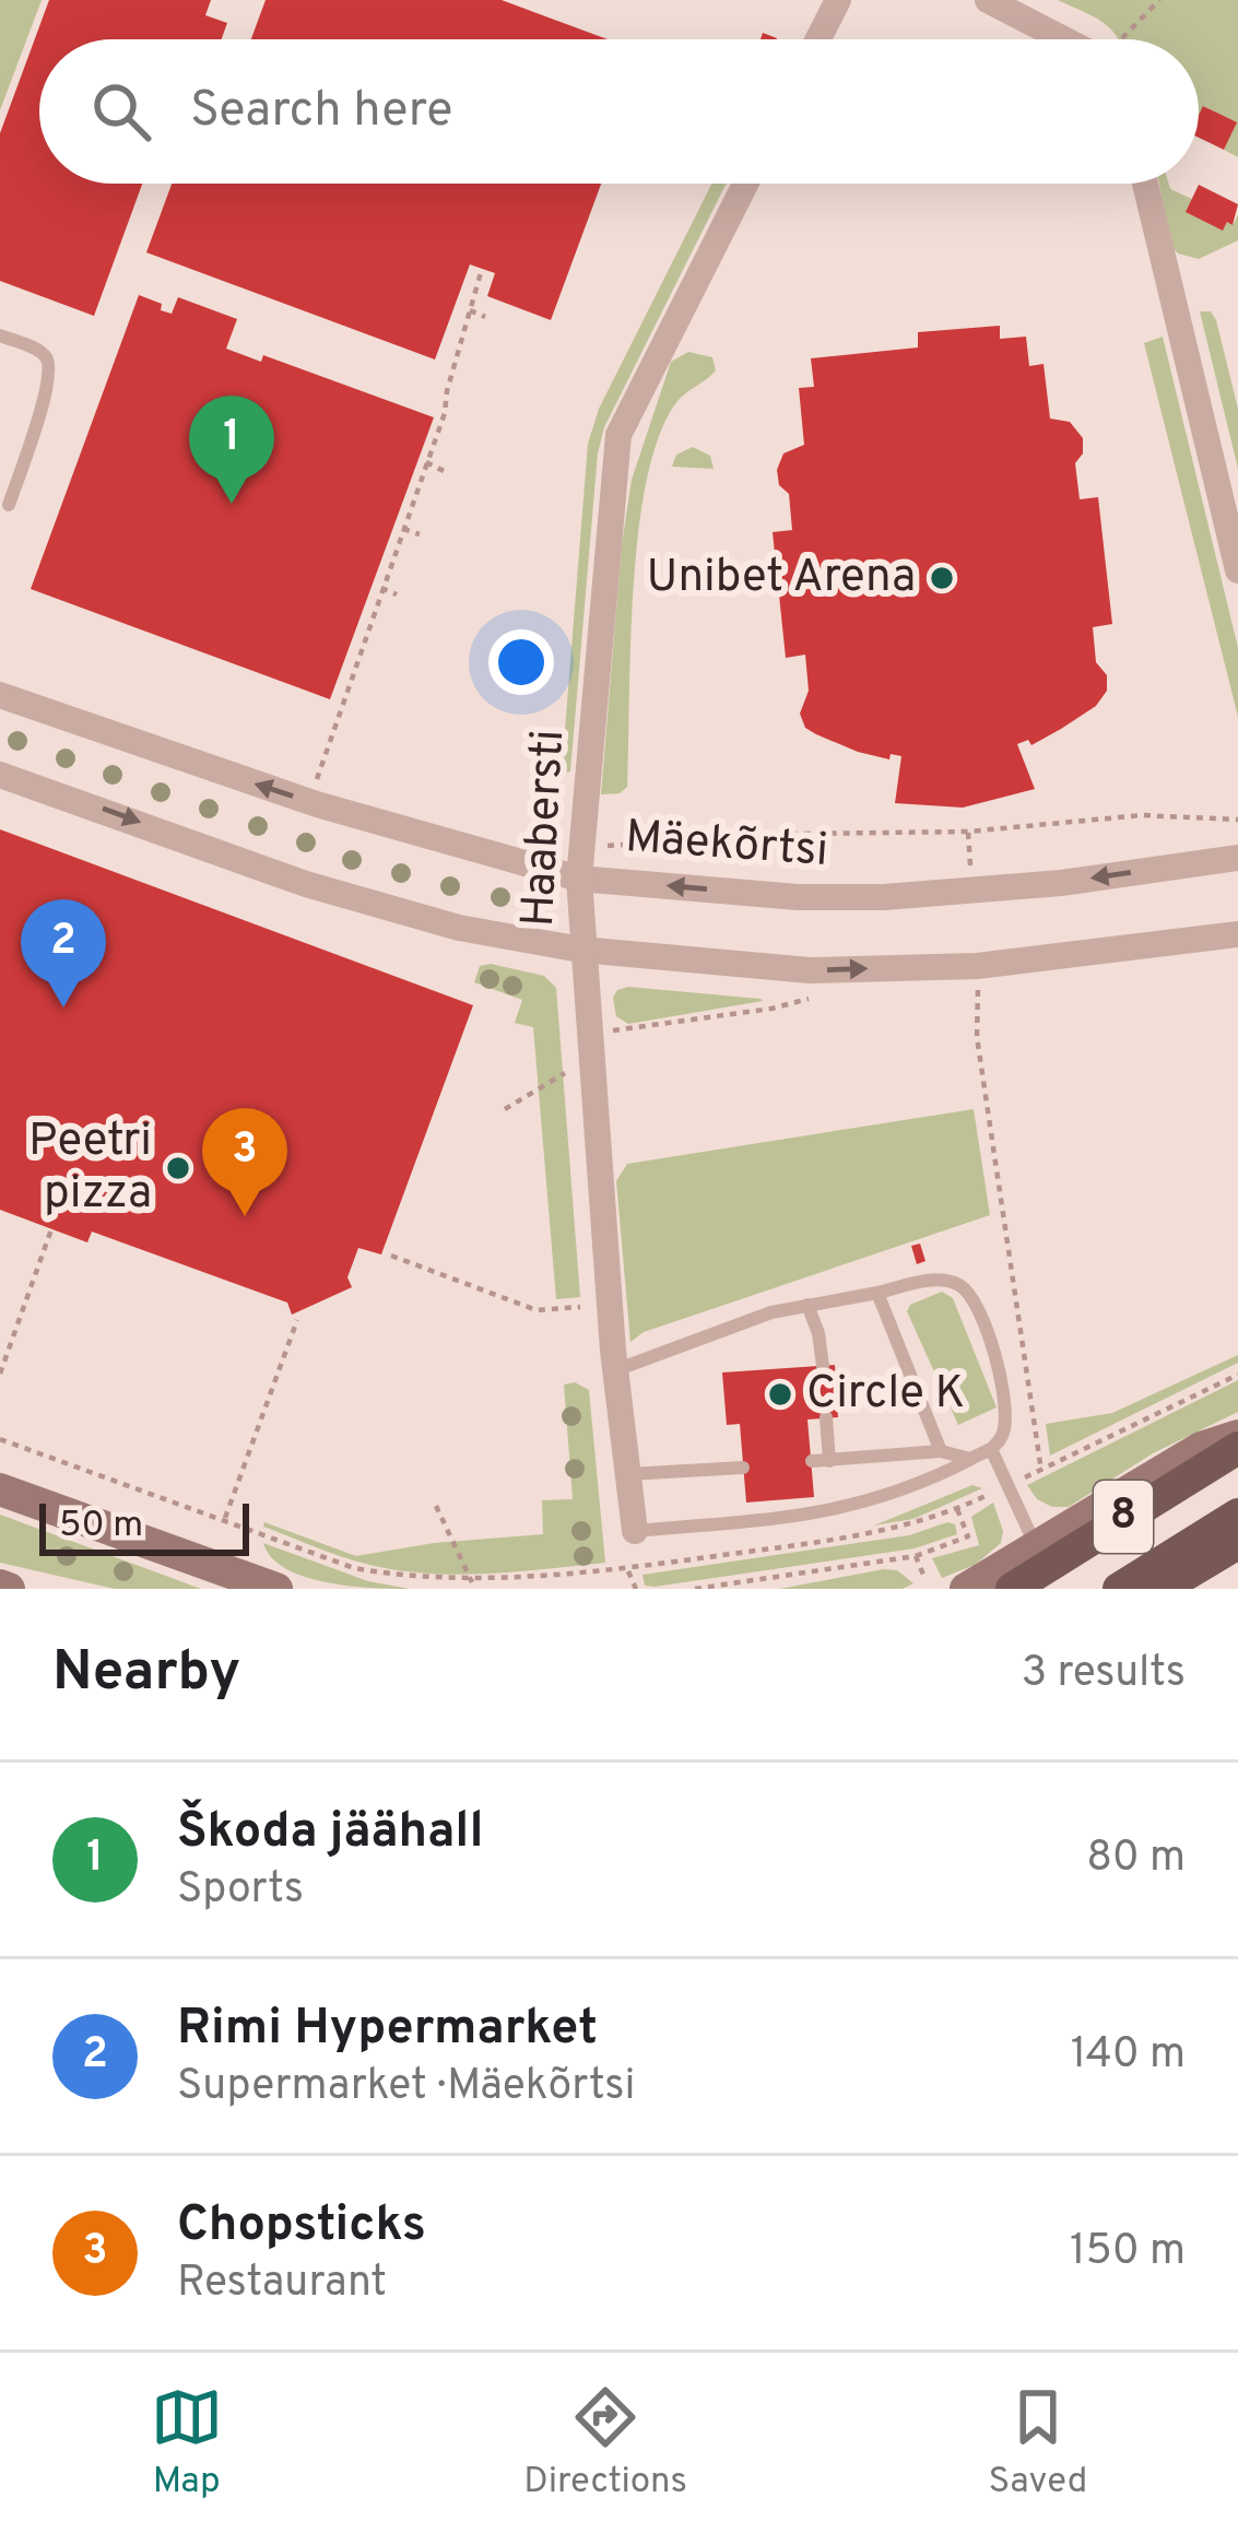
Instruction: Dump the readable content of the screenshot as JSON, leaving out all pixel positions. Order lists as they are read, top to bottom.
{
  "streets": {
    "main road": ["8"],
    "street": ["Haabersti", "Mäekõrtsi"]
  },
  "crossings": [
    ["Haabersti", "Mäekõrtsi"]
  ],
  "places": ["Unibet Arena", "Peetri pizza", "Circle K"],
  "scale_bar": "50 m",
  "page": {
    "search": "Search here",
    "pins": ["1", "2", "3"],
    "scale": "50 m",
    "heading": ["Nearby", "3 results"],
    "list": [
      {
        "mark": "1",
        "name": "Škoda jäähall",
        "note": "Sports",
        "value": "80 m"
      },
      {
        "mark": "2",
        "name": "Rimi Hypermarket",
        "note": "Supermarket · Mäekõrtsi",
        "value": "140 m"
      },
      {
        "mark": "3",
        "name": "Chopsticks",
        "note": "Restaurant",
        "value": "150 m"
      }
    ],
    "nav": ["Map", "Directions", "Saved"]
  }
}
